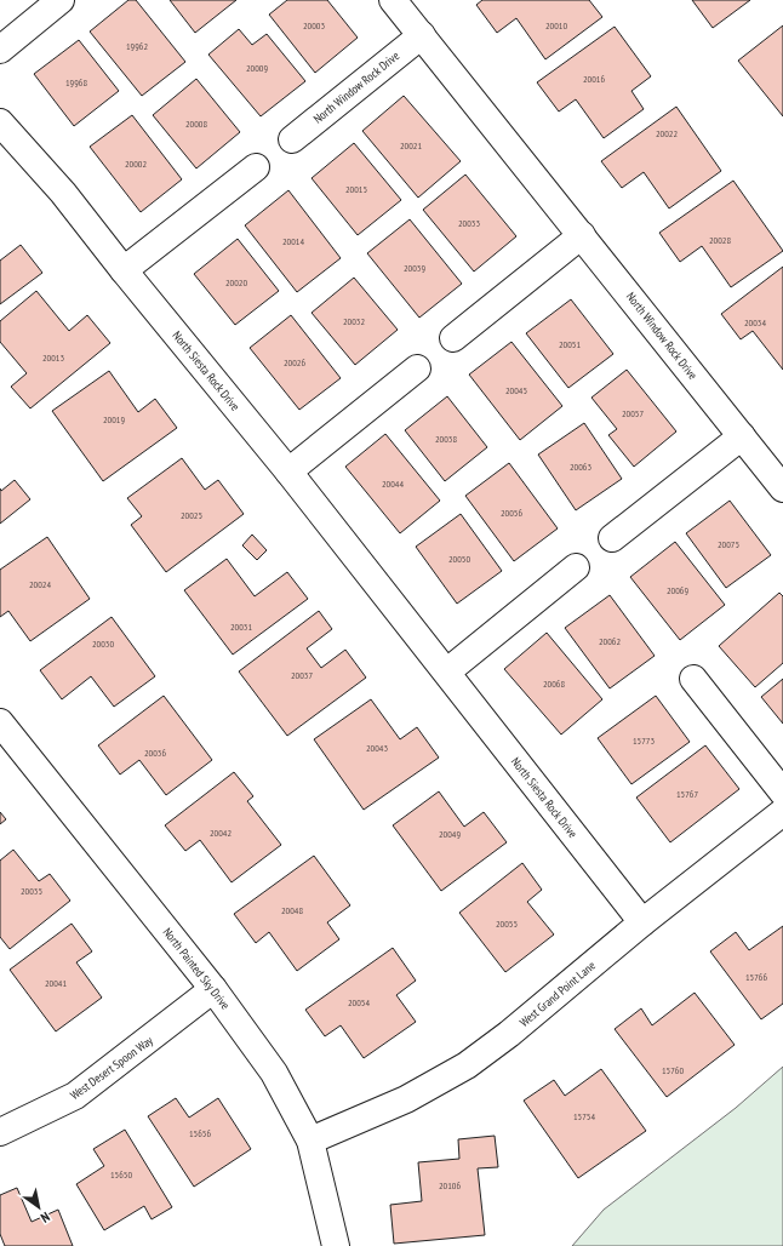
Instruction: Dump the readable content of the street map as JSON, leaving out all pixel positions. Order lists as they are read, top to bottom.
{
  "streets": {
    "street": [
      "North Window Rock Drive",
      "North Siesta Rock Drive",
      "North Painted Sky Drive",
      "West Grand Point Lane",
      "West Desert Spoon Way"
    ]
  },
  "crossings": [
    ["North Siesta Rock Drive", "West Grand Point Lane"],
    ["North Painted Sky Drive", "West Grand Point Lane"],
    ["North Painted Sky Drive", "West Desert Spoon Way"]
  ],
  "house_numbers": [
    "20003",
    "20010",
    "19962",
    "20009",
    "20016",
    "19968",
    "20008",
    "20022",
    "20021",
    "20002",
    "20015",
    "20033",
    "20028",
    "20014",
    "20039",
    "20020",
    "20032",
    "20034",
    "20051",
    "20013",
    "20026",
    "20045",
    "20057",
    "20019",
    "20038",
    "20063",
    "20044",
    "20056",
    "20025",
    "20075",
    "20050",
    "20024",
    "20069",
    "20031",
    "20062",
    "20030",
    "20037",
    "20068",
    "15773",
    "20043",
    "20036",
    "15767",
    "20042",
    "20049",
    "20035",
    "20048",
    "20055",
    "15766",
    "20041",
    "20054",
    "15760",
    "15754",
    "15656",
    "15650",
    "20106"
  ],
  "north": "bottom right"
}
